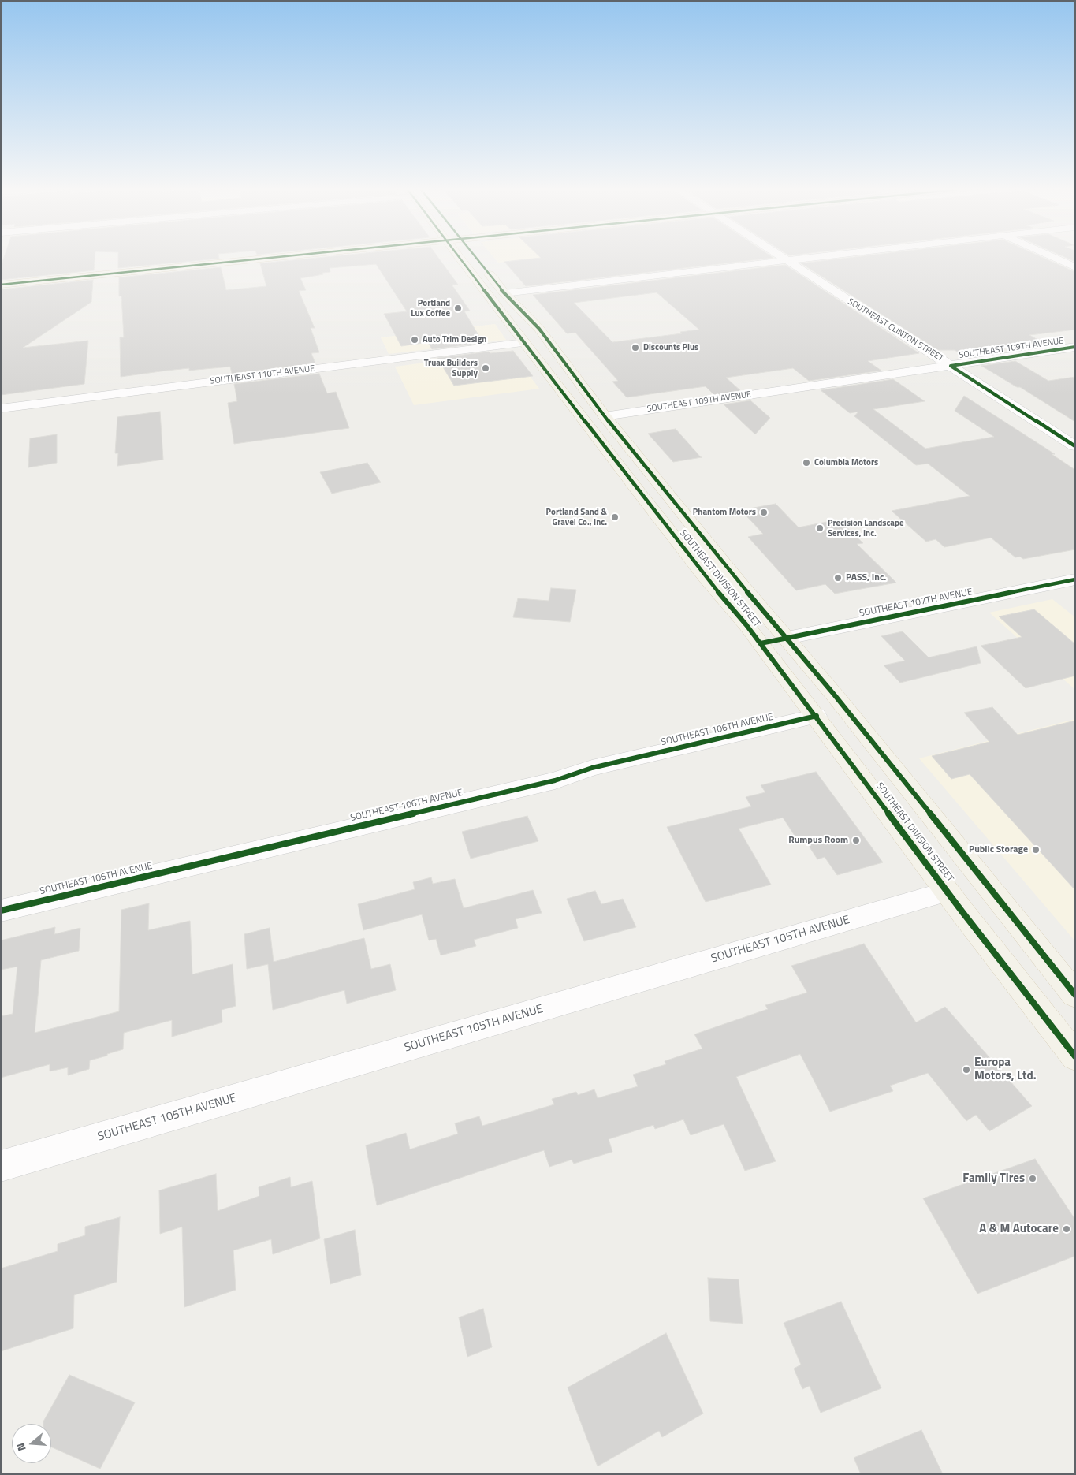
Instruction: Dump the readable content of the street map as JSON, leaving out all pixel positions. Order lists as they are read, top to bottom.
{
  "streets": {
    "main road": ["SOUTHEAST DIVISION STREET"],
    "street": [
      "SOUTHEAST CLINTON STREET",
      "SOUTHEAST 109TH AVENUE",
      "SOUTHEAST 110TH AVENUE",
      "SOUTHEAST 107TH AVENUE",
      "SOUTHEAST 106TH AVENUE",
      "SOUTHEAST 105TH AVENUE"
    ]
  },
  "crossings": [
    ["SOUTHEAST CLINTON STREET", "SOUTHEAST 109TH AVENUE"],
    ["SOUTHEAST 109TH AVENUE", "SOUTHEAST DIVISION STREET"],
    ["SOUTHEAST 110TH AVENUE", "SOUTHEAST DIVISION STREET"],
    ["SOUTHEAST DIVISION STREET", "SOUTHEAST 107TH AVENUE"],
    ["SOUTHEAST DIVISION STREET", "SOUTHEAST 106TH AVENUE"],
    ["SOUTHEAST DIVISION STREET", "SOUTHEAST 105TH AVENUE"]
  ],
  "places": [
    "Portland Lux Coffee",
    "Auto Trim Design",
    "Discounts Plus",
    "Truax Builders Supply",
    "Columbia Motors",
    "Phantom Motors",
    "Portland Sand & Gravel Co., Inc.",
    "Precision Landscape Services, Inc.",
    "PASS, Inc.",
    "Rumpus Room",
    "Public Storage",
    "Europa Motors, Ltd.",
    "Family Tires",
    "A & M Autocare"
  ],
  "north": "left"
}
